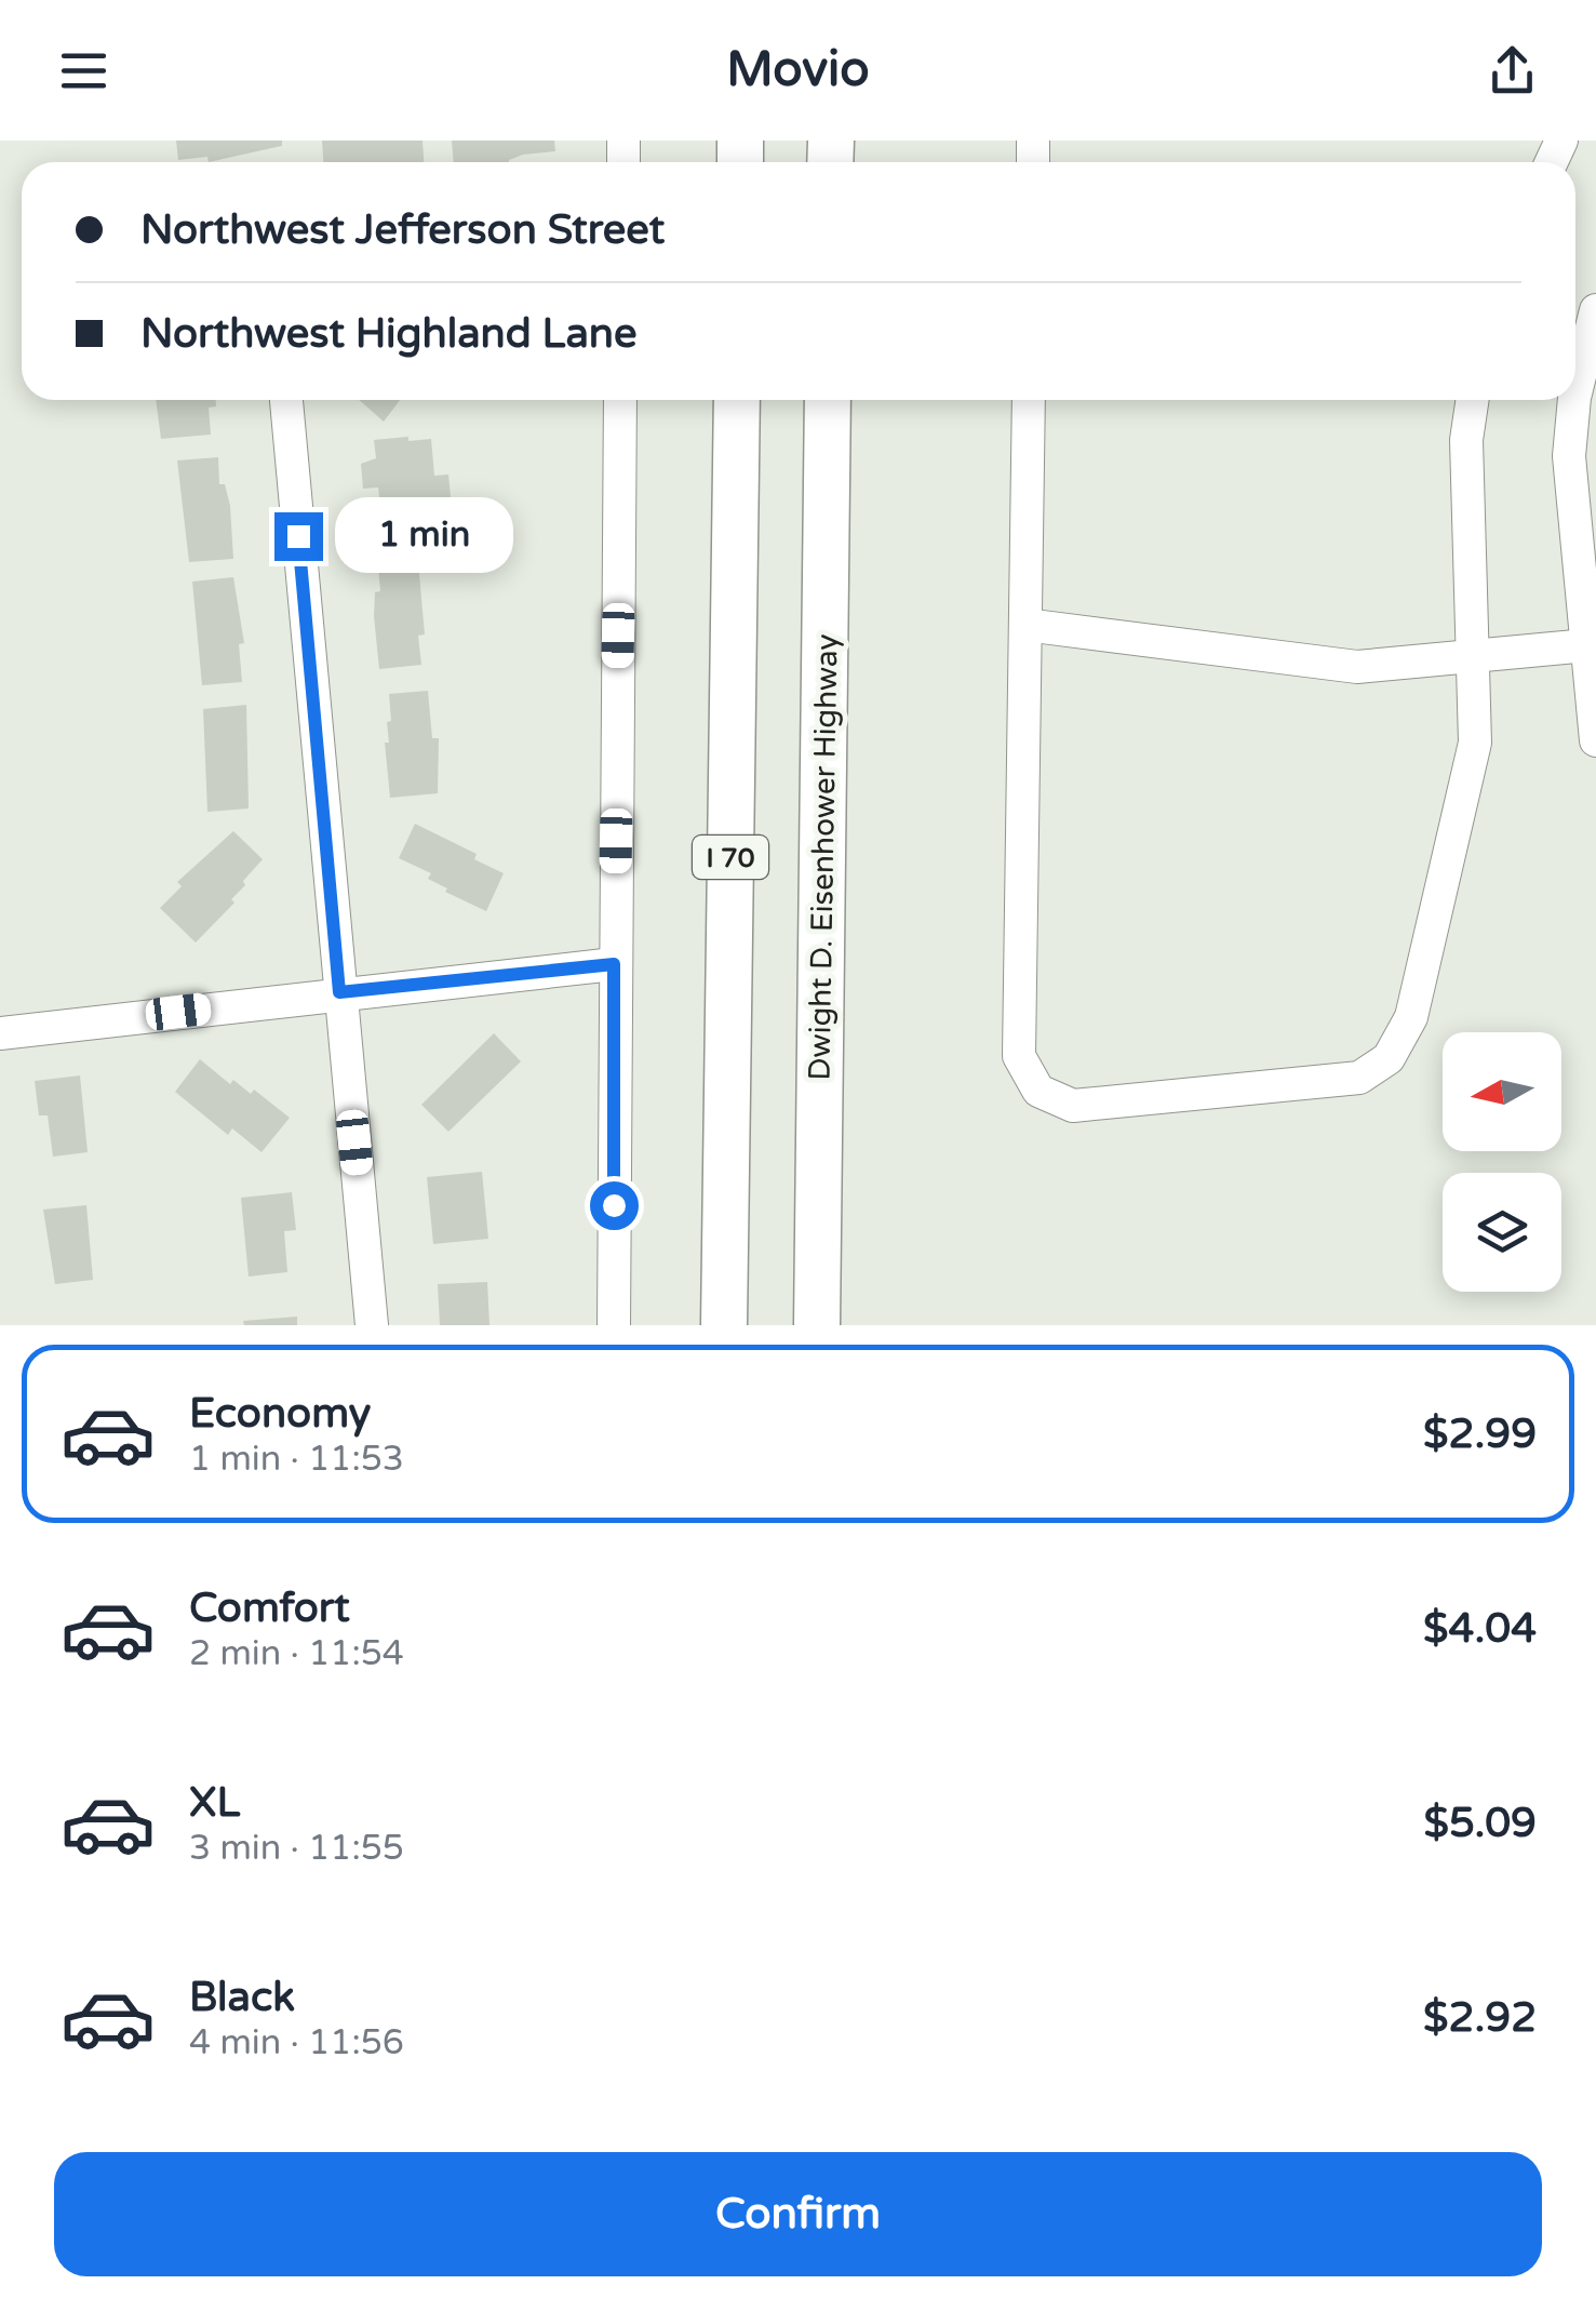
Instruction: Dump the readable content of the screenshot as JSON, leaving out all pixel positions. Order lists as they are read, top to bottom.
{
  "streets": {
    "highway": ["I 70", "Dwight D. Eisenhower Highway"]
  },
  "north": "left",
  "page": {
    "header": "Movio",
    "banner": ["Northwest Jefferson Street", "Northwest Highland Lane"],
    "bubble": "1 min",
    "list": [
      {
        "name": "Economy",
        "note": "1 min · 11:53",
        "value": "$2.99"
      },
      {
        "name": "Comfort",
        "note": "2 min · 11:54",
        "value": "$4.04"
      },
      {
        "name": "XL",
        "note": "3 min · 11:55",
        "value": "$5.09"
      },
      {
        "name": "Black",
        "note": "4 min · 11:56",
        "value": "$2.92"
      }
    ],
    "buttons": "Confirm"
  }
}
